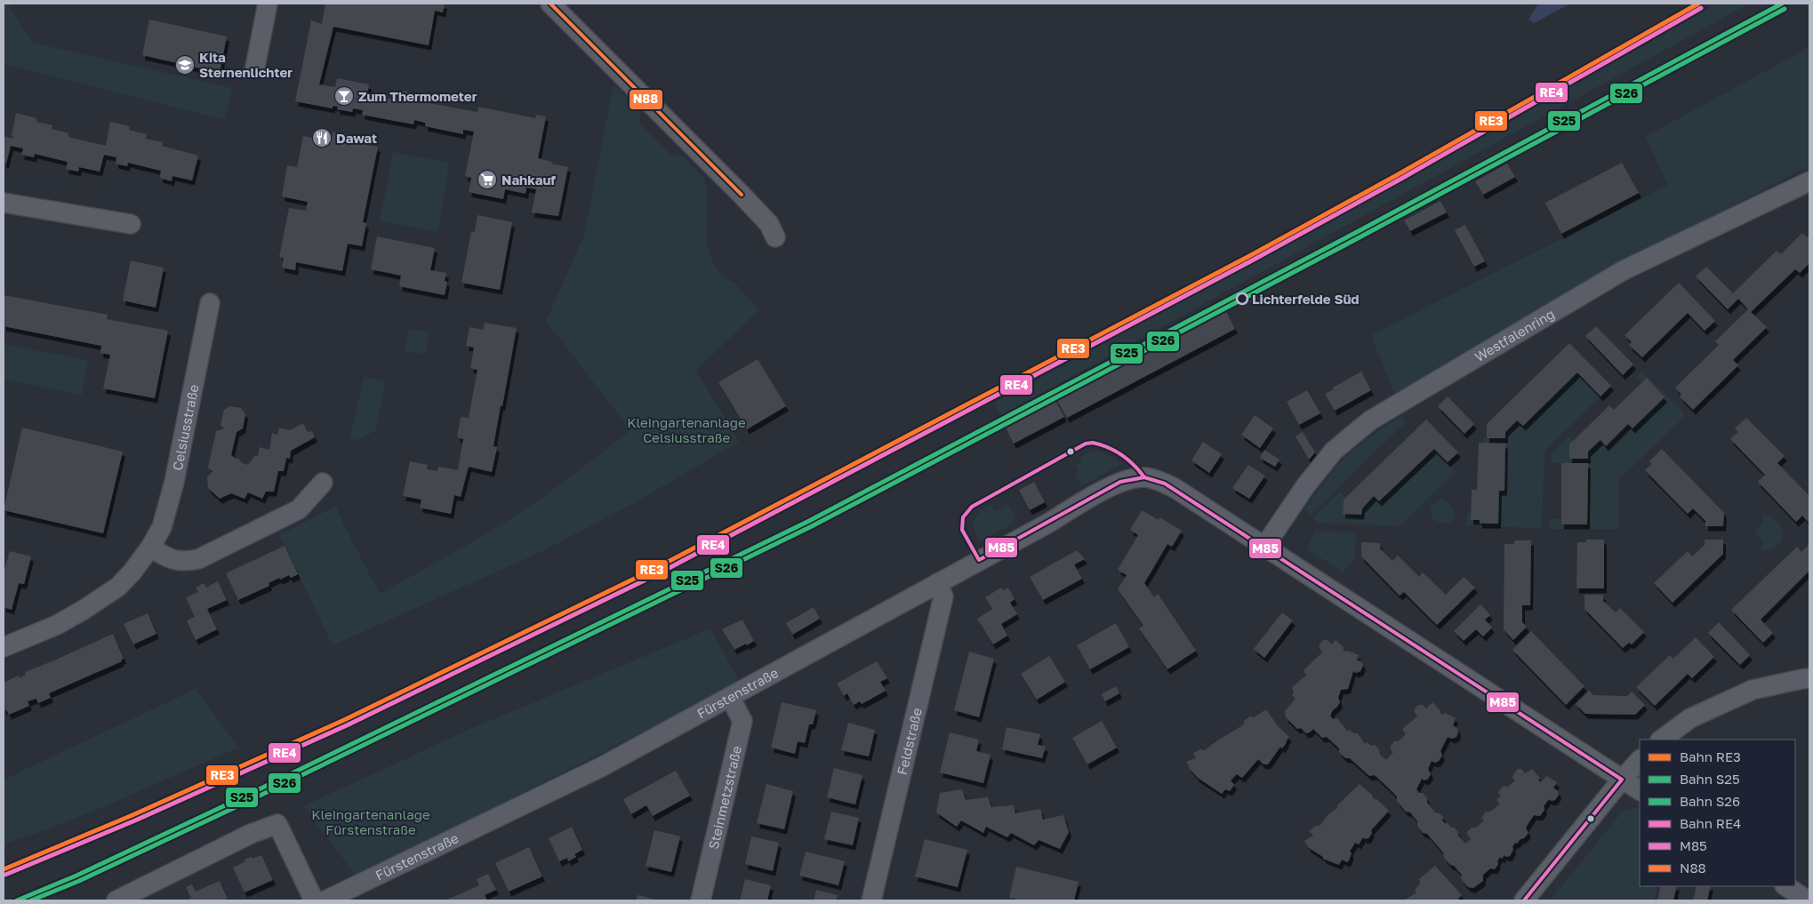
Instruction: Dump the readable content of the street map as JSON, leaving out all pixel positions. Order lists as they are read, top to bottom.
{
  "streets": {
    "street": [
      "Westfalenring",
      "Celsiusstraße",
      "Fürstenstraße",
      "Feldstraße",
      "Steinmetzstraße"
    ]
  },
  "crossings": [
    ["Westfalenring", "Fürstenstraße"],
    ["Fürstenstraße", "Feldstraße"],
    ["Fürstenstraße", "Steinmetzstraße"]
  ],
  "parks": ["Kleingartenanlage Celsiusstraße", "Kleingartenanlage Fürstenstraße"],
  "places": {
    "school or university": ["Kita Sternenlichter"],
    "bar": ["Zum Thermometer"],
    "restaurant": ["Dawat"],
    "supermarket": ["Nahkauf"],
    "other": ["Lichterfelde Süd"]
  },
  "lines": [
    "rail line RE3",
    "rail line S25",
    "transit line N88",
    "rail line RE4",
    "rail line S26",
    "transit line M85"
  ],
  "legend": [
    "Bahn RE3",
    "Bahn S25",
    "Bahn S26",
    "Bahn RE4",
    "M85",
    "N88"
  ]
}
